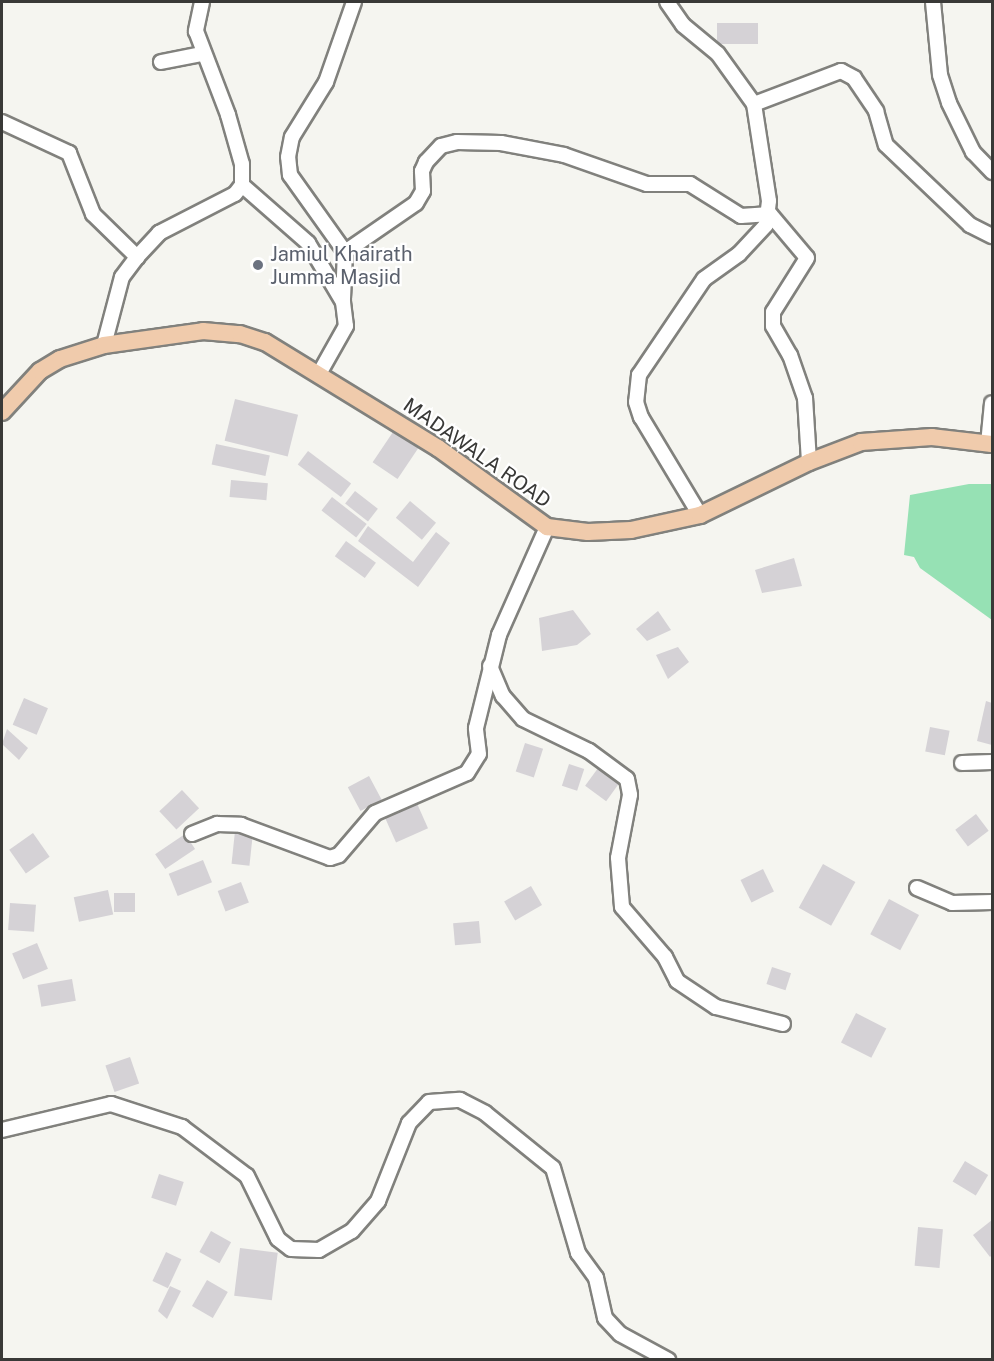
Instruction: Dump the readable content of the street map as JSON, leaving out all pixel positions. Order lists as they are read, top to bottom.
{
  "streets": {
    "main road": ["MADAWALA ROAD"]
  },
  "places": ["Jamiul Khairath Jumma Masjid"]
}
